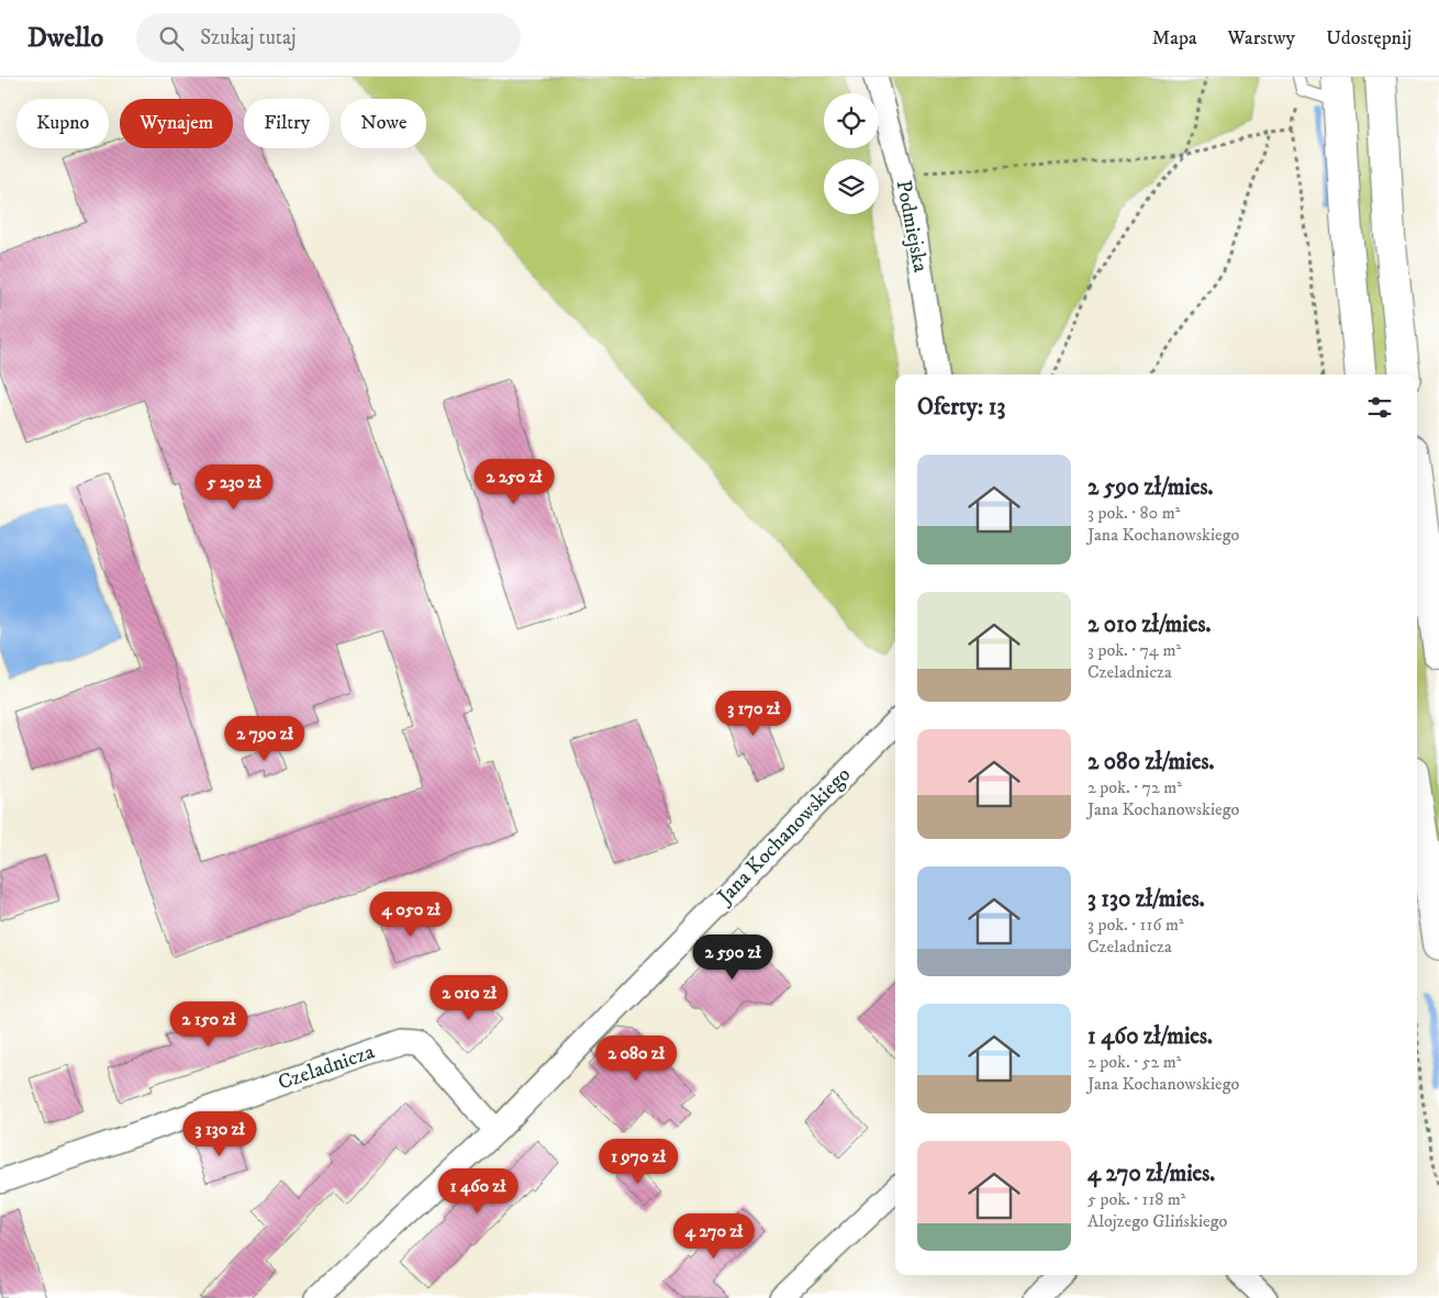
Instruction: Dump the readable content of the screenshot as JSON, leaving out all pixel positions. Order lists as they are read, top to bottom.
{
  "streets": {
    "street": ["Podmiejska", "Jana Kochanowskiego", "Czeladnicza"]
  },
  "crossings": [
    ["Jana Kochanowskiego", "Czeladnicza"]
  ],
  "page": {
    "header": "Dwello",
    "search": "Szukaj tutaj",
    "nav": ["Mapa", "Warstwy", "Udostępnij"],
    "chip": [
      "Kupno",
      "Wynajem",
      "Filtry",
      "Nowe"
    ],
    "heading": "Oferty: 13",
    "list": [
      {
        "name": "2 590 zł/mies.",
        "note": "3 pok. · 80 m² · Jana Kochanowskiego"
      },
      {
        "name": "2 010 zł/mies.",
        "note": "3 pok. · 74 m² · Czeladnicza"
      },
      {
        "name": "2 080 zł/mies.",
        "note": "2 pok. · 72 m² · Jana Kochanowskiego"
      },
      {
        "name": "3 130 zł/mies.",
        "note": "3 pok. · 116 m² · Czeladnicza"
      },
      {
        "name": "1 460 zł/mies.",
        "note": "2 pok. · 52 m² · Jana Kochanowskiego"
      },
      {
        "name": "4 270 zł/mies.",
        "note": "5 pok. · 118 m² · Alojzego Glińskiego"
      }
    ],
    "price": [
      "2 250 zł",
      "5 230 zł",
      "3 170 zł",
      "2 790 zł",
      "4 050 zł",
      "2 590 zł",
      "2 010 zł",
      "2 150 zł",
      "2 080 zł",
      "3 130 zł",
      "1 970 zł",
      "1 460 zł",
      "4 270 zł"
    ]
  }
}
